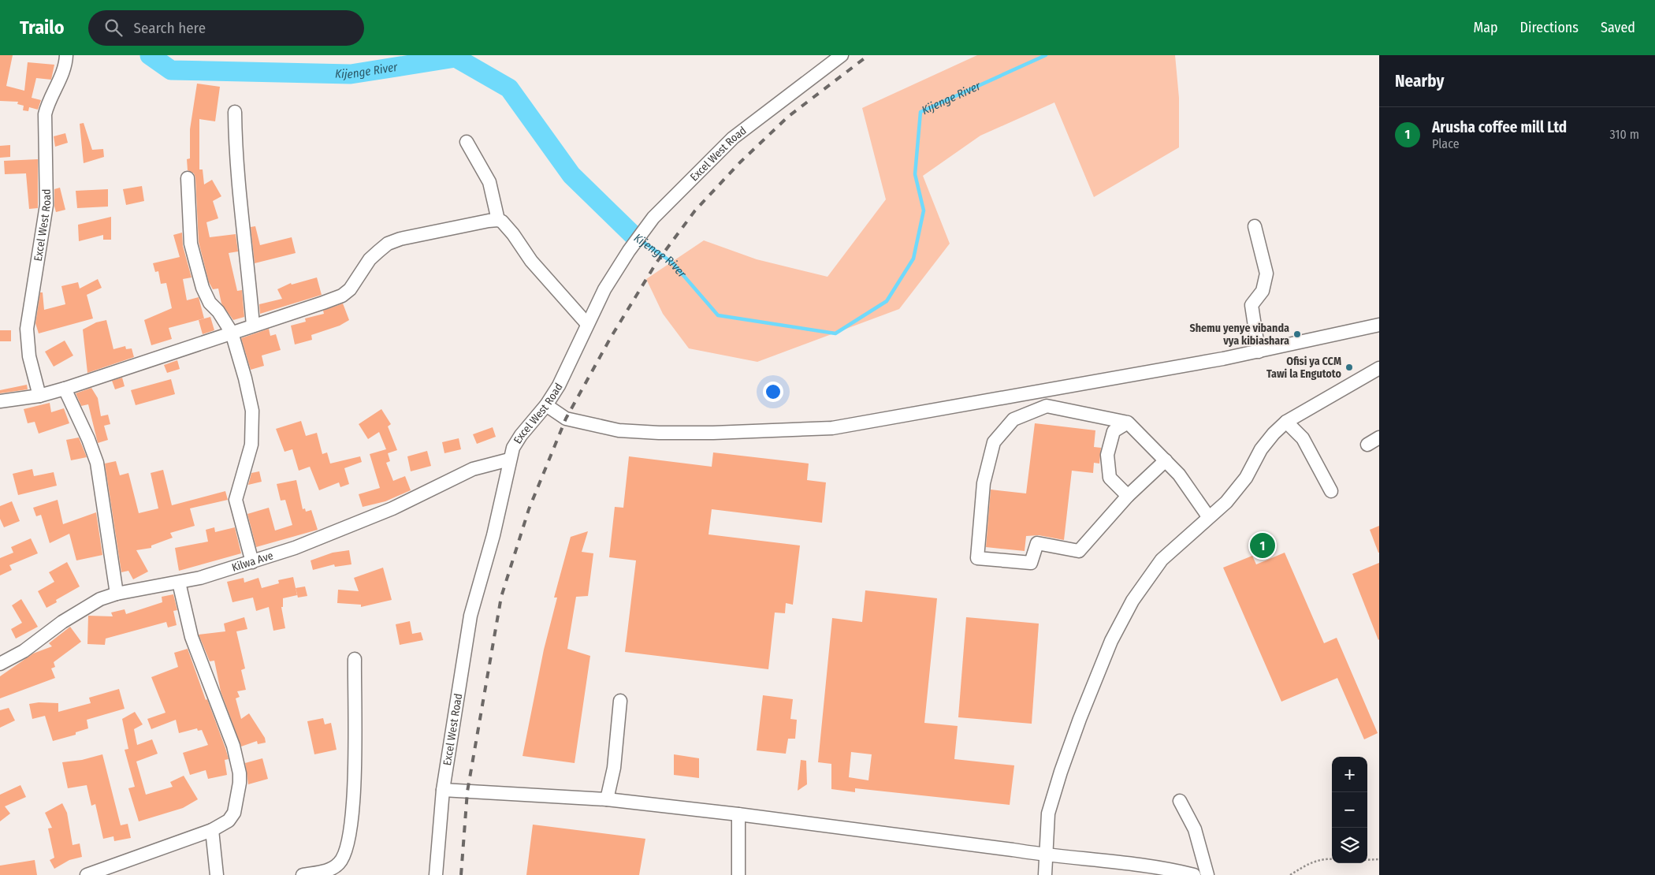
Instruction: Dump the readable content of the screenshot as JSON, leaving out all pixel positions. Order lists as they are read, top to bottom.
{
  "streets": {
    "street": ["Excel West Road", "Kilwa Ave"]
  },
  "crossings": [
    ["Excel West Road", "Kilwa Ave"]
  ],
  "water": ["Kijenge River"],
  "places": ["Shemu yenye vibanda vya kibiashara", "Ofisi ya CCM Tawi la Engutoto"],
  "page": {
    "header": "Trailo",
    "search": "Search here",
    "nav": ["Map", "Directions", "Saved"],
    "heading": "Nearby",
    "list": [
      {
        "mark": "1",
        "name": "Arusha coffee mill Ltd",
        "note": "Place",
        "value": "310 m"
      }
    ],
    "pins": "1",
    "map_buttons": ["+", "−"]
  }
}
